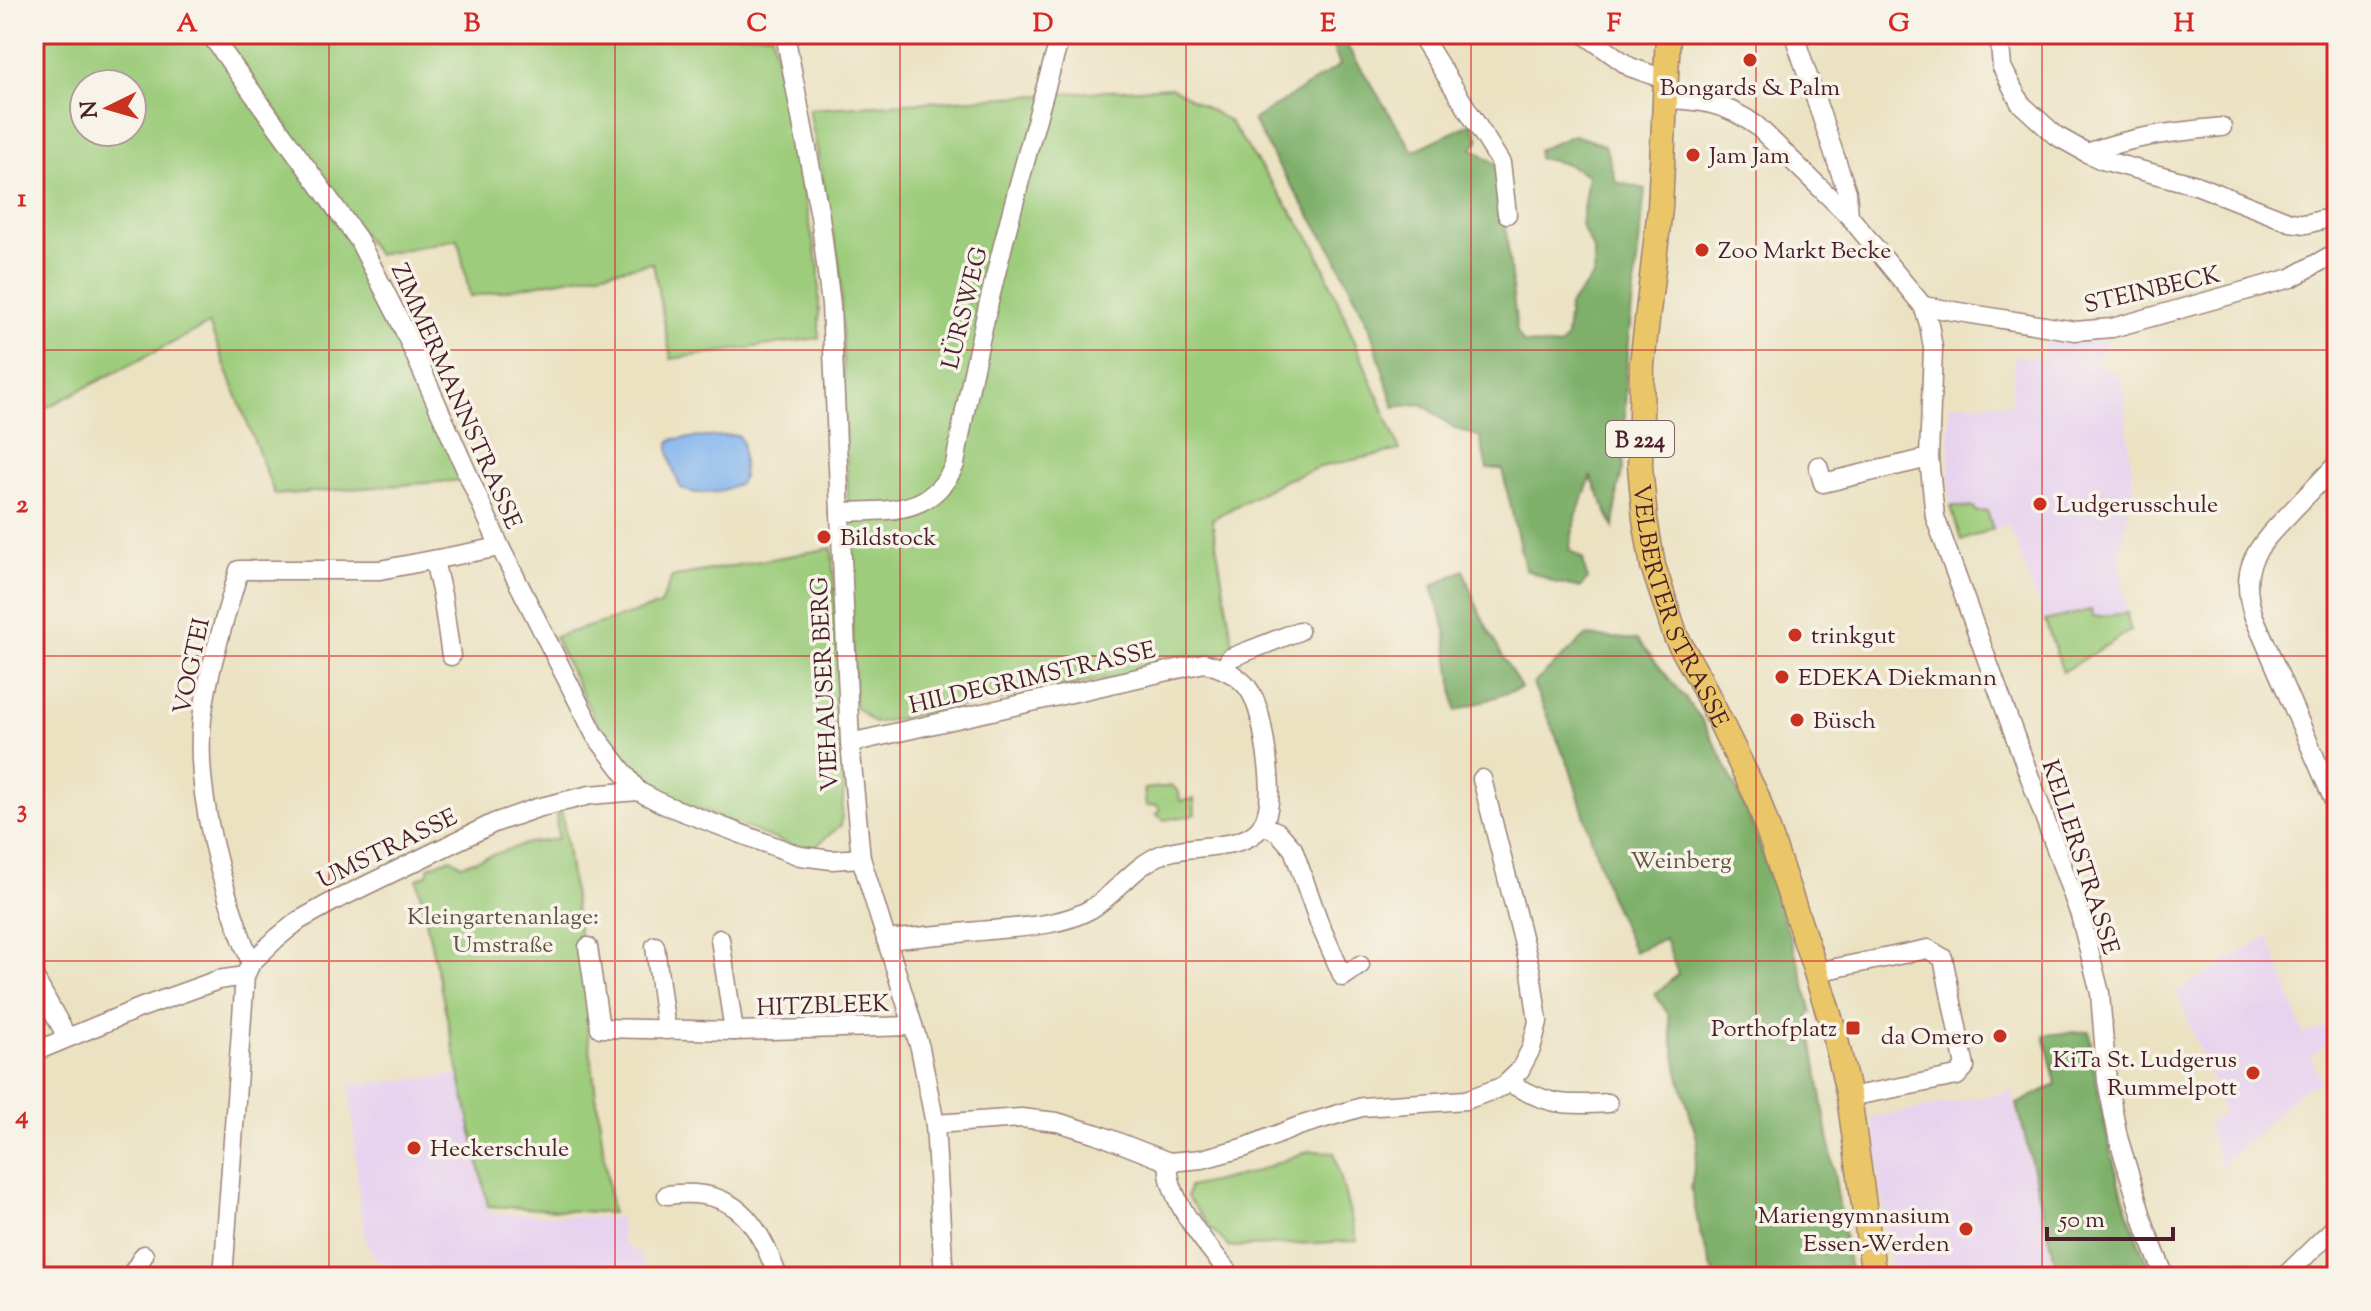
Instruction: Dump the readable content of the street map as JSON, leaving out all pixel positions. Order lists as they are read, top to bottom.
{
  "streets": {
    "main road": ["B 224", "VELBERTER STRASSE"],
    "street": [
      "STEINBECK",
      "LÜRSWEG",
      "ZIMMERMANNSTRASSE",
      "VOGTEI",
      "HILDEGRIMSTRASSE",
      "VIEHAUSER BERG",
      "UMSTRASSE",
      "KELLERSTRASSE",
      "HITZBLEEK"
    ]
  },
  "crossings": [
    ["STEINBECK", "KELLERSTRASSE"],
    ["LÜRSWEG", "VIEHAUSER BERG"],
    ["ZIMMERMANNSTRASSE", "VOGTEI"],
    ["ZIMMERMANNSTRASSE", "UMSTRASSE"],
    ["B 224", "VELBERTER STRASSE"],
    ["VELBERTER STRASSE", "KELLERSTRASSE"],
    ["VOGTEI", "UMSTRASSE"],
    ["HILDEGRIMSTRASSE", "VIEHAUSER BERG"],
    ["VIEHAUSER BERG", "HITZBLEEK"]
  ],
  "parks": ["Weinberg", "Kleingartenanlage: Umstraße"],
  "places": {
    "other": [
      "Bongards & Palm",
      "Jam Jam",
      "Zoo Markt Becke",
      "Ludgerusschule",
      "Bildstock",
      "trinkgut",
      "EDEKA Diekmann",
      "Büsch",
      "da Omero",
      "KiTa St. Ludgerus Rummelpott",
      "Heckerschule",
      "Mariengymnasium Essen-Werden"
    ],
    "transit": ["Porthofplatz"]
  },
  "scale_bar": "50 m",
  "north": "left",
  "grid": {
    "columns": [
      "A",
      "B",
      "C",
      "D",
      "E",
      "F",
      "G",
      "H"
    ],
    "rows": [
      "1",
      "2",
      "3",
      "4"
    ]
  }
}
